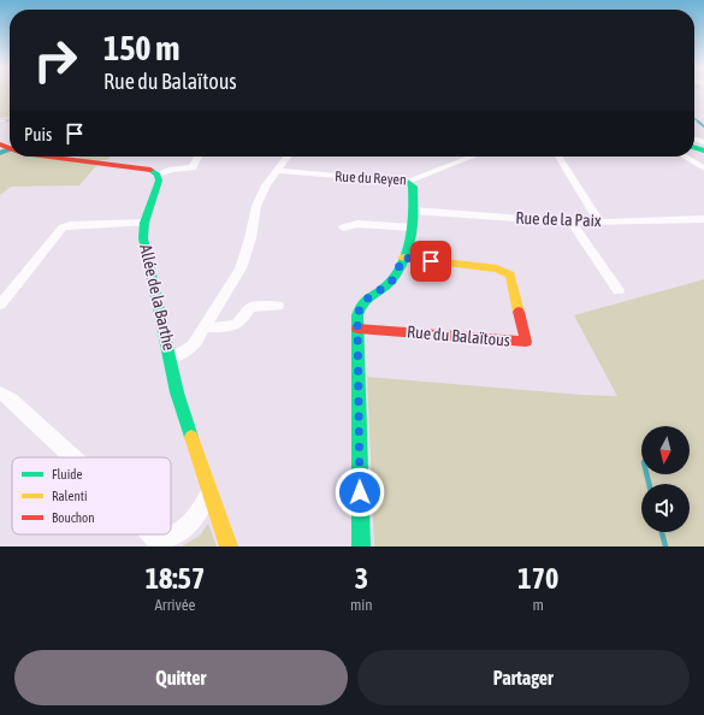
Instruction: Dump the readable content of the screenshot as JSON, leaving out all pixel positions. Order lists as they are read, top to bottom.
{
  "streets": {
    "street": [
      "Rue du Reyen",
      "Rue de la Paix",
      "Allée de la Barthe",
      "Rue du Balaïtous"
    ]
  },
  "legend": ["Fluide", "Ralenti", "Bouchon"],
  "north": "bottom",
  "page": {
    "turn": ["150 m", "Rue du Balaïtous"],
    "then": "Puis",
    "eta": [
      "18:57",
      "Arrivée",
      "3",
      "min",
      "170",
      "m"
    ],
    "buttons": ["Quitter", "Partager"]
  }
}
